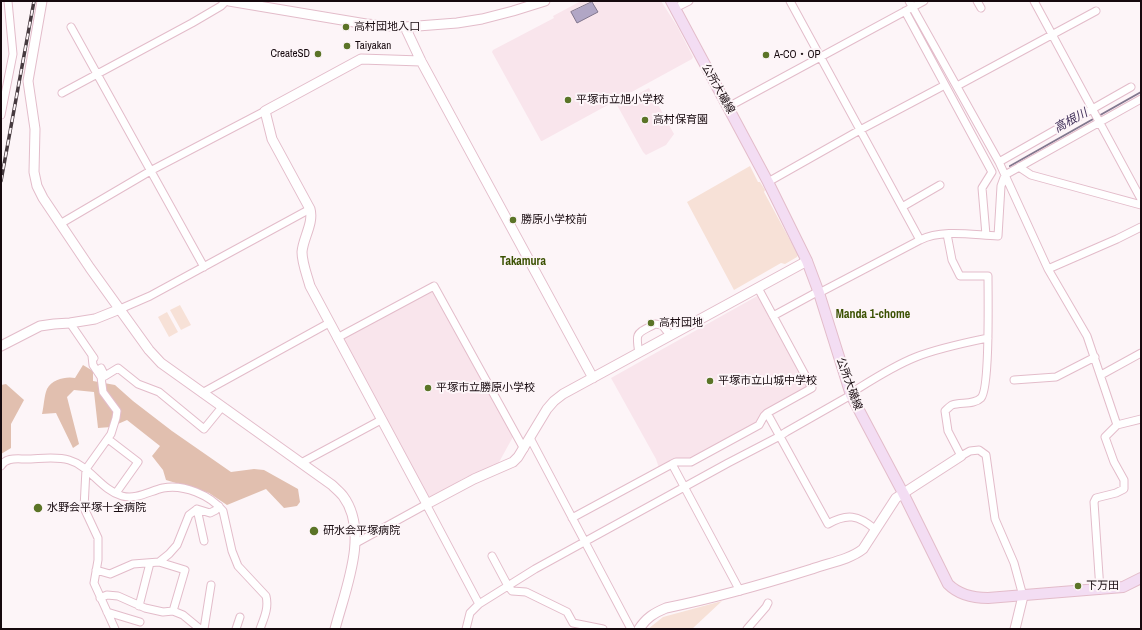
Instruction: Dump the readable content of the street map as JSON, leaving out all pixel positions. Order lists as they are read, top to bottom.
{
  "streets": {
    "main road": ["公所大磯線"]
  },
  "districts": ["Takamura", "Manda 1-chome"],
  "water": ["高根川"],
  "places": [
    "高村団地入口",
    "Taiyakan",
    "CreateSD",
    "A-CO・OP",
    "平塚市立旭小学校",
    "高村保育園",
    "勝原小学校前",
    "高村団地",
    "平塚市立山城中学校",
    "平塚市立勝原小学校",
    "水野会平塚十全病院",
    "研水会平塚病院",
    "下万田"
  ]
}
